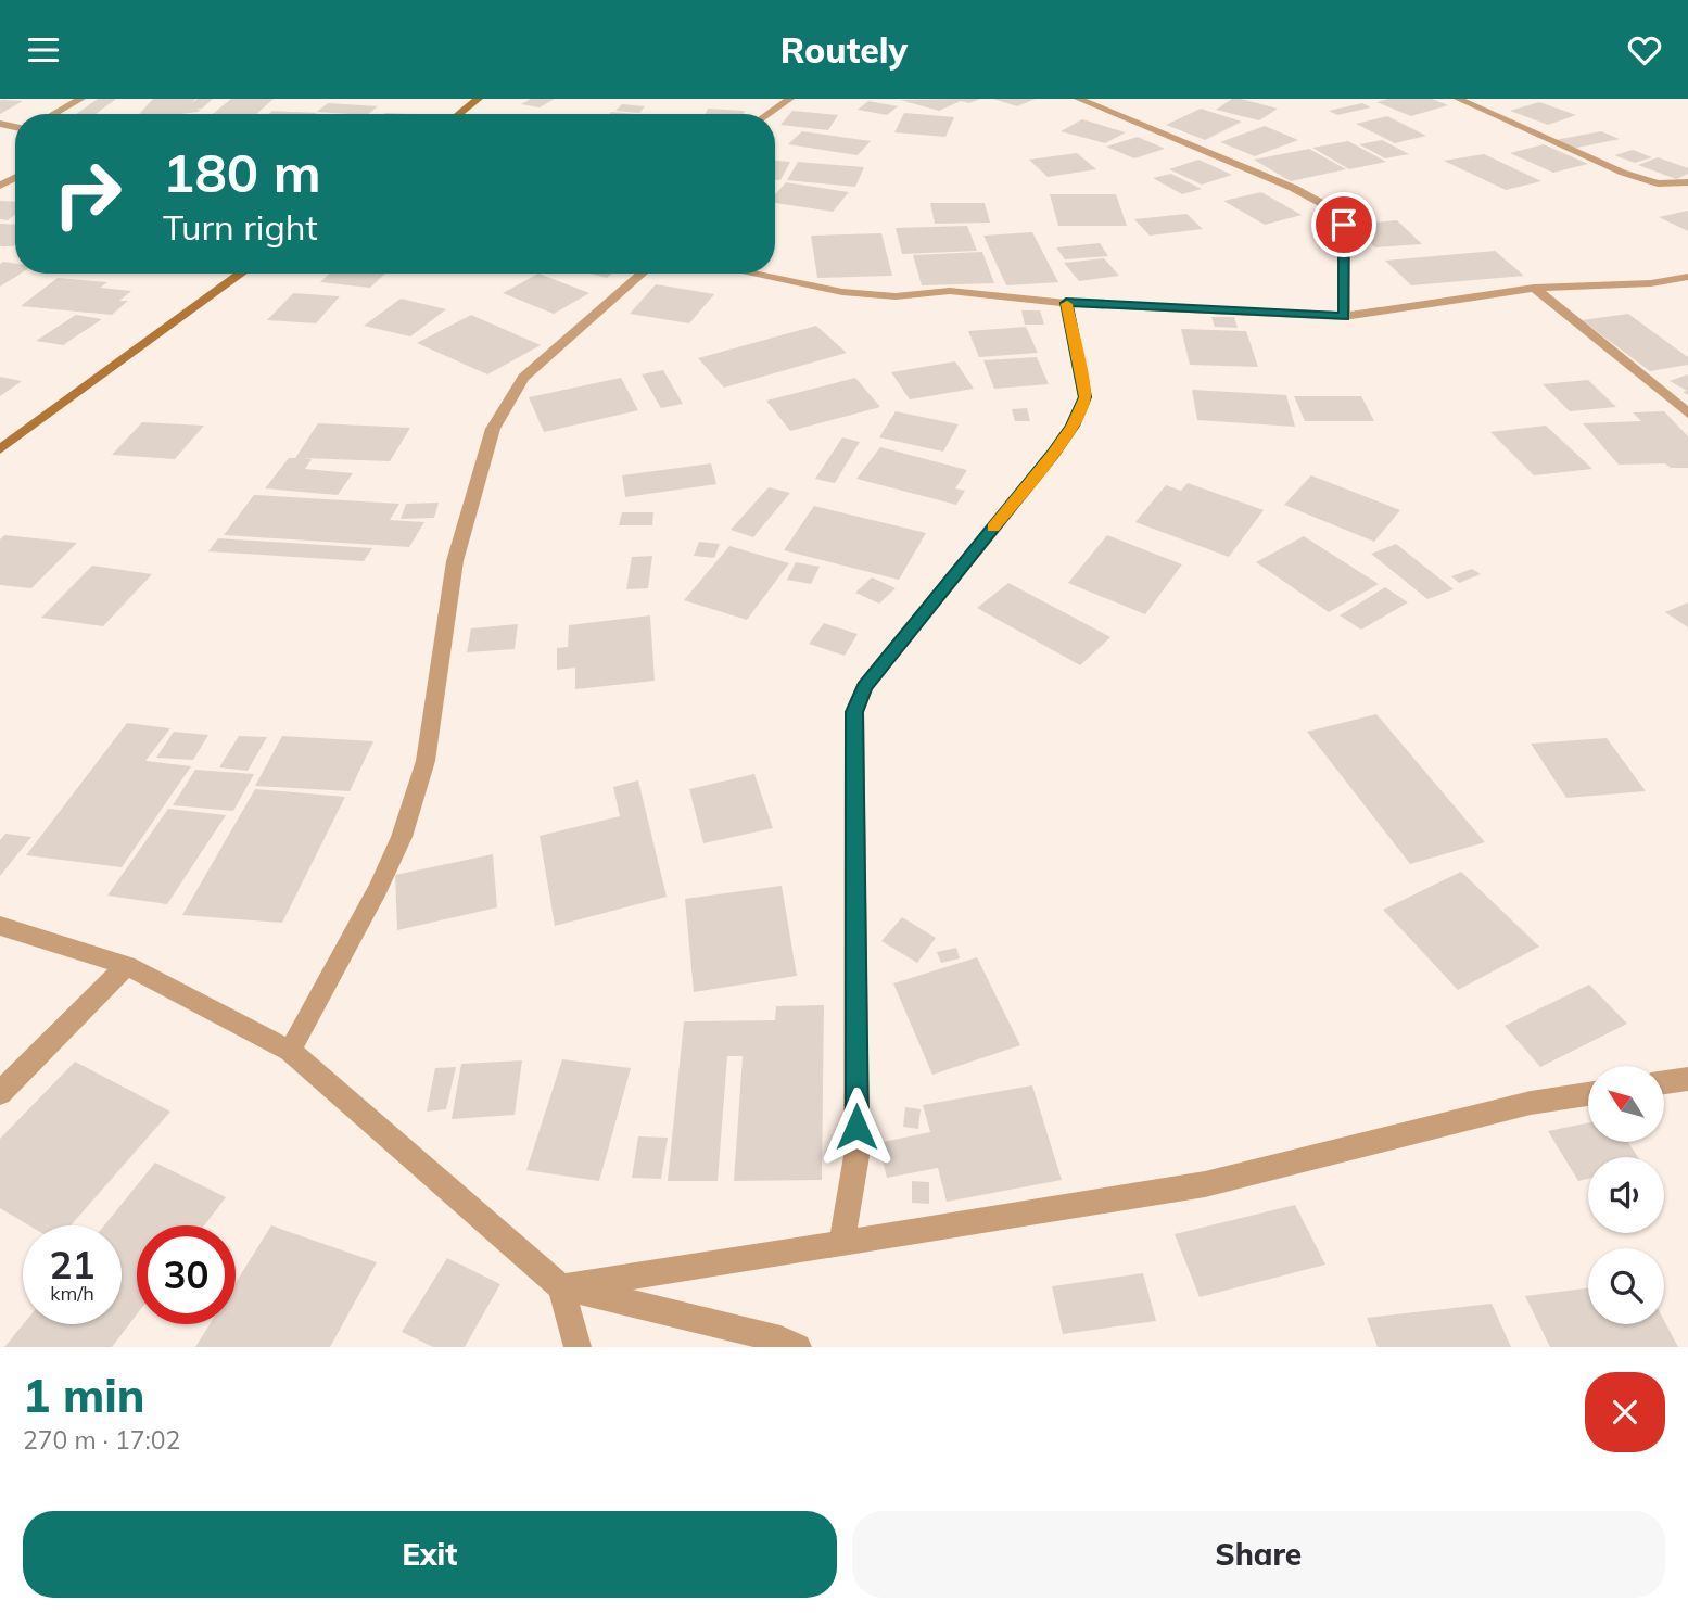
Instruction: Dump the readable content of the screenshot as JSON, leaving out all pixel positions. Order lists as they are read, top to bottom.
{
  "north": "top left",
  "page": {
    "header": "Routely",
    "turn": ["180 m", "Turn right"],
    "speed": "21 km/h",
    "limit": "30",
    "heading": ["1 min", "270 m · 17:02"],
    "buttons": ["Exit", "Share"]
  }
}
